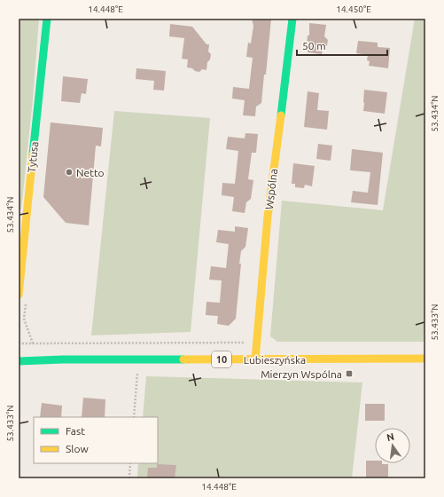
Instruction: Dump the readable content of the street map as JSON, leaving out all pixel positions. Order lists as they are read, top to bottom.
{
  "streets": {
    "street": [
      "Tytusa",
      "Wspólna",
      "10",
      "Lubieszyńska"
    ]
  },
  "crossings": [
    ["Wspólna", "Lubieszyńska"]
  ],
  "places": {
    "other": ["Netto"],
    "transit": ["Mierzyn Wspólna"]
  },
  "legend": ["Fast", "Slow"],
  "scale_bar": "50 m",
  "north": "top",
  "coordinates": [
    "14.448°E",
    "14.450°E",
    "53.434°N",
    "53.433°N"
  ]
}
